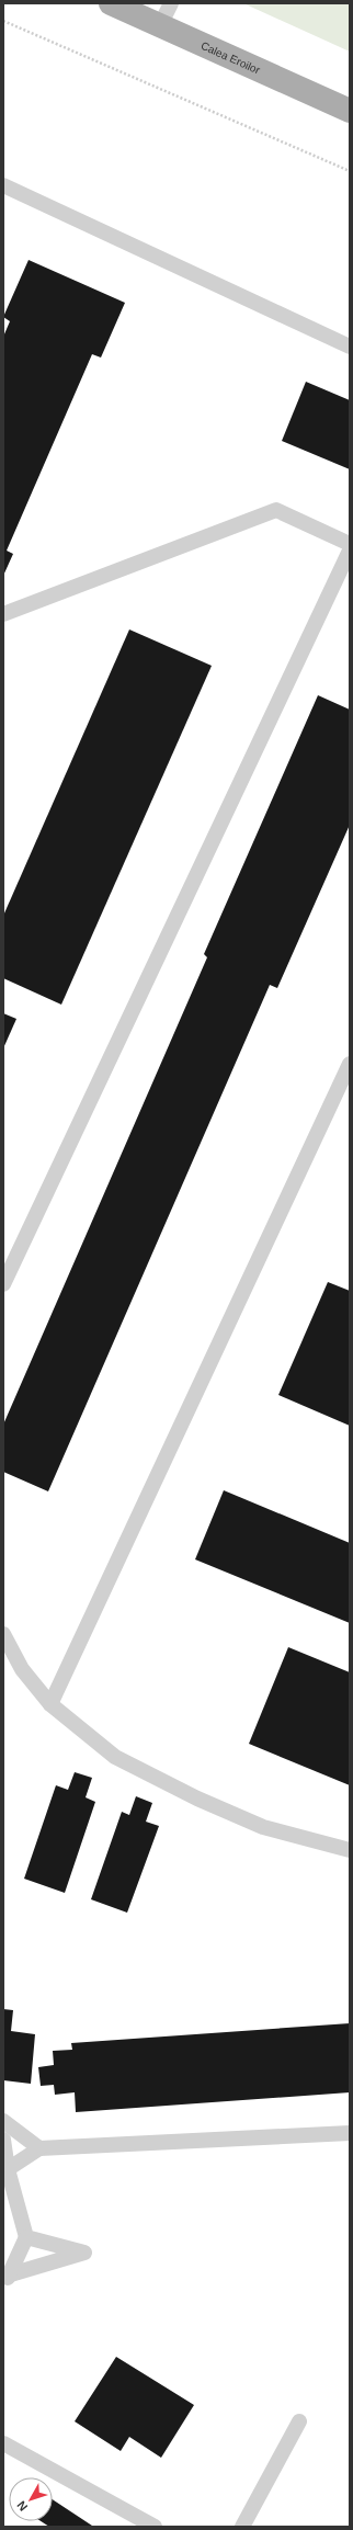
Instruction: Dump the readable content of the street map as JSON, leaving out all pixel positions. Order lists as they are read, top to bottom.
{
  "streets": {
    "main road": ["Calea Eroilor"]
  },
  "north": "bottom left"
}
